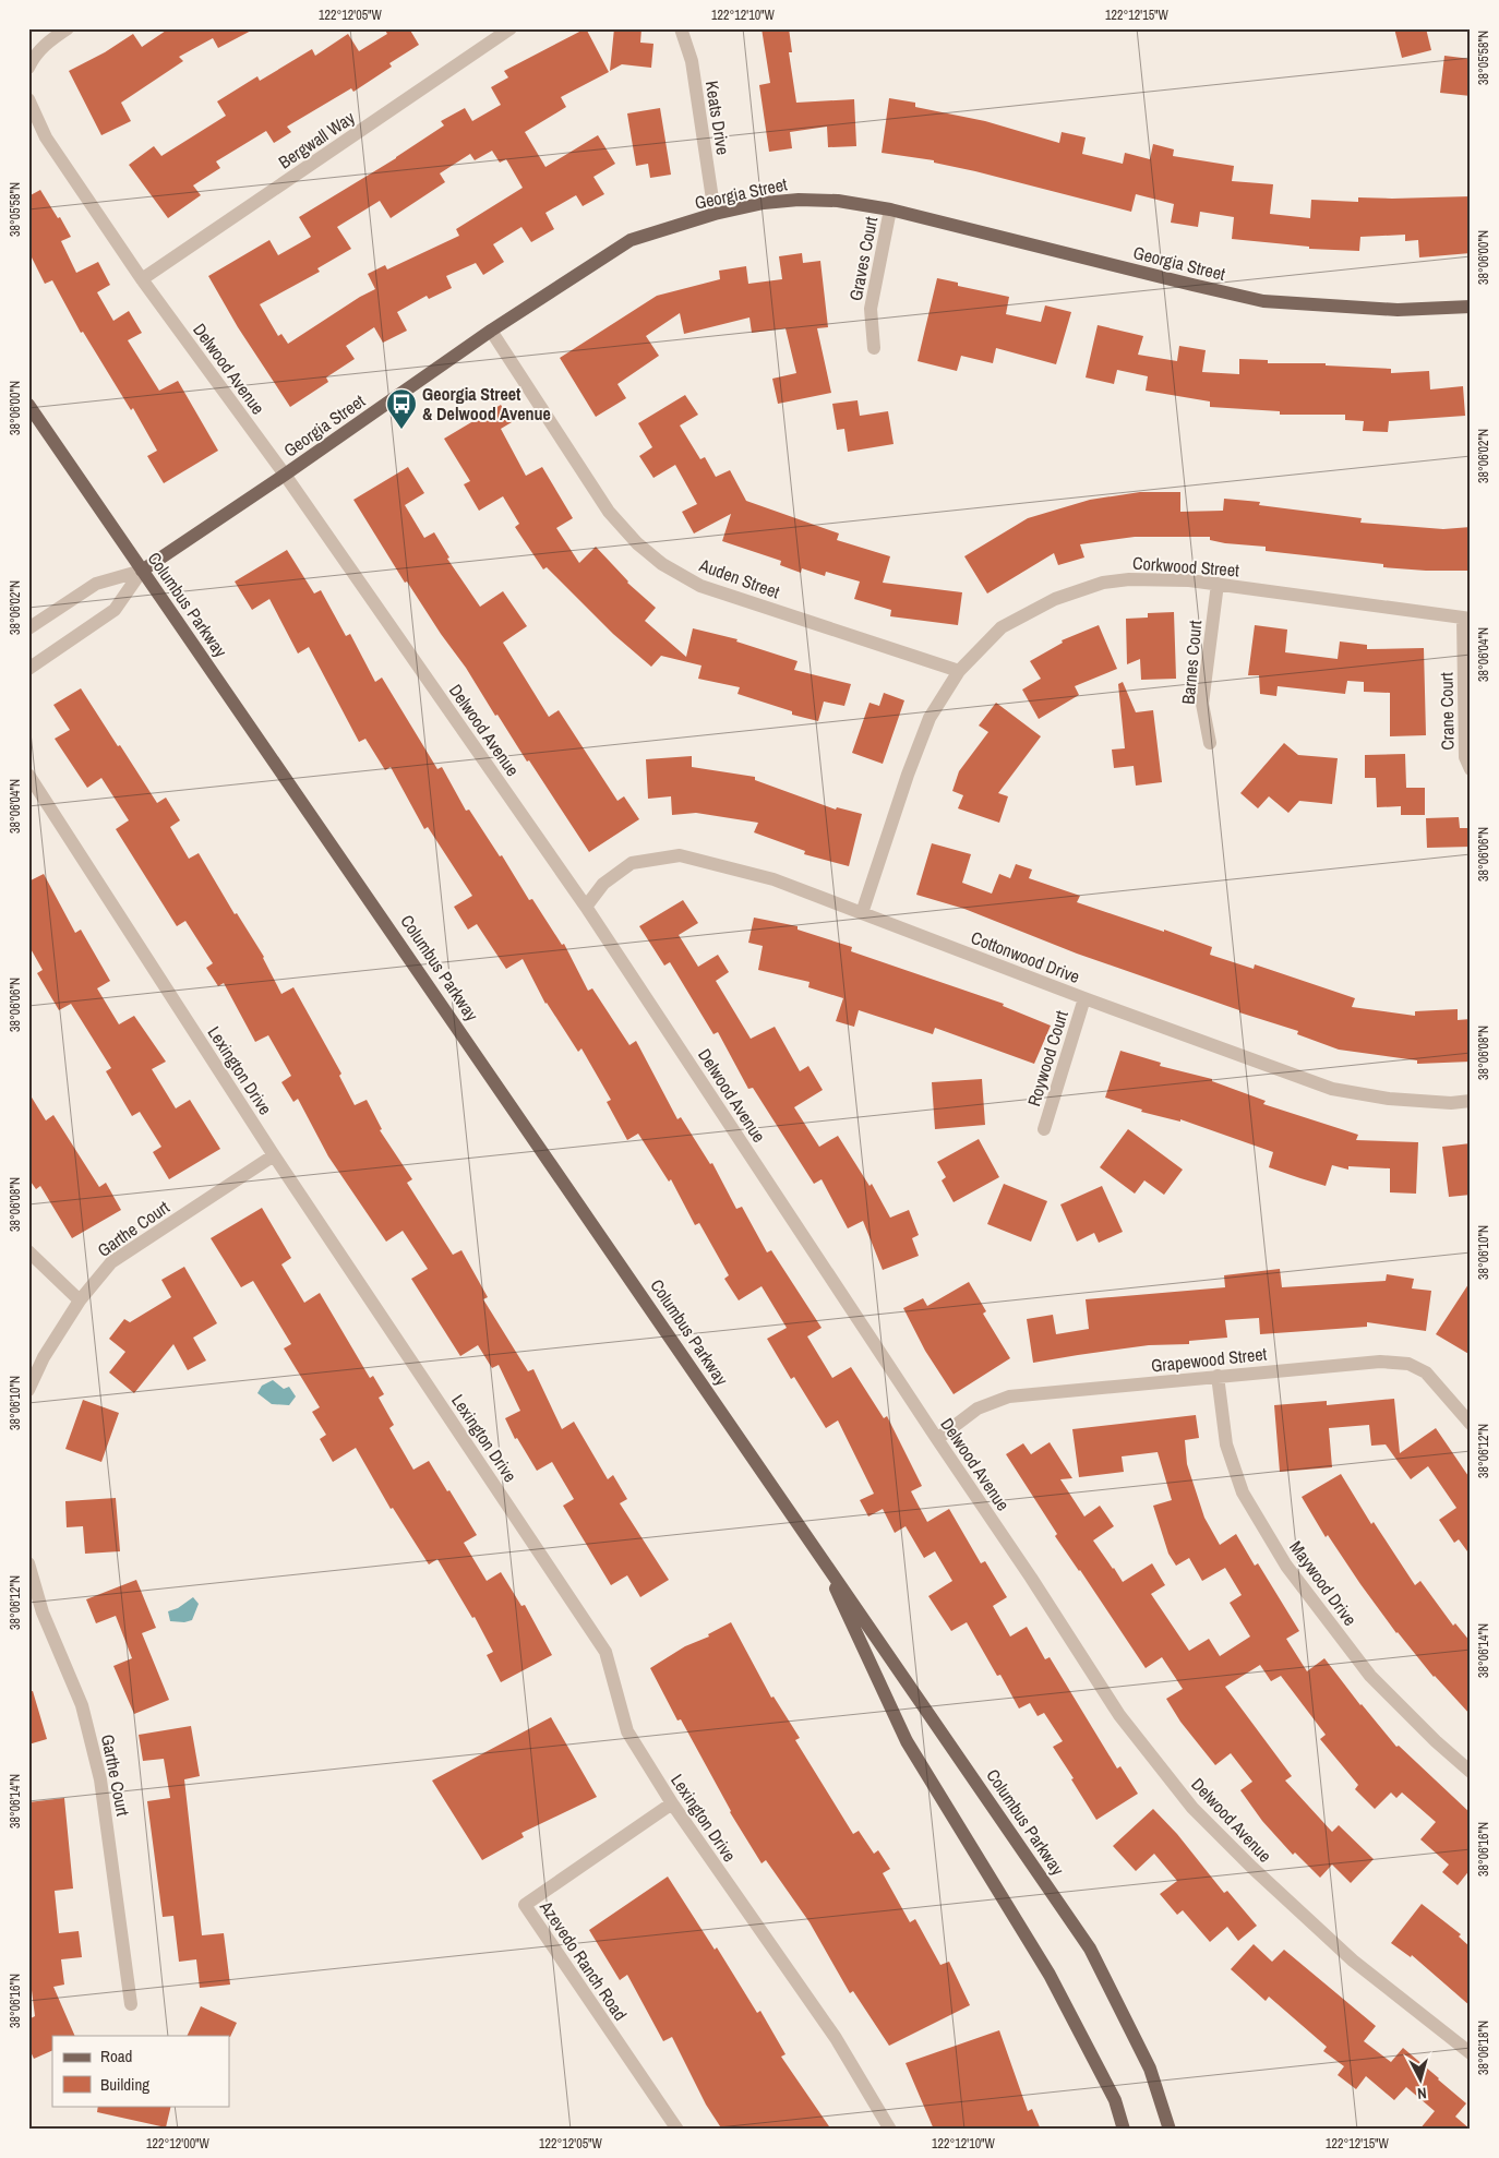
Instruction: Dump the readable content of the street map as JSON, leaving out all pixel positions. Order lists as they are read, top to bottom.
{
  "streets": {
    "main road": ["Georgia Street", "Columbus Parkway"],
    "street": [
      "Keats Drive",
      "Bergwall Way",
      "Graves Court",
      "Delwood Avenue",
      "Corkwood Street",
      "Auden Street",
      "Barnes Court",
      "Crane Court",
      "Cottonwood Drive",
      "Roywood Court",
      "Lexington Drive",
      "Garthe Court",
      "Grapewood Street",
      "Maywood Drive",
      "Azevedo Ranch Road"
    ]
  },
  "crossings": [
    ["Keats Drive", "Georgia Street"],
    ["Bergwall Way", "Delwood Avenue"],
    ["Georgia Street", "Graves Court"],
    ["Georgia Street", "Delwood Avenue"],
    ["Georgia Street", "Auden Street"],
    ["Georgia Street", "Columbus Parkway"],
    ["Delwood Avenue", "Cottonwood Drive"],
    ["Delwood Avenue", "Grapewood Street"],
    ["Corkwood Street", "Auden Street"],
    ["Corkwood Street", "Barnes Court"],
    ["Corkwood Street", "Crane Court"],
    ["Corkwood Street", "Cottonwood Drive"],
    ["Cottonwood Drive", "Roywood Court"],
    ["Lexington Drive", "Garthe Court"],
    ["Lexington Drive", "Azevedo Ranch Road"],
    ["Grapewood Street", "Maywood Drive"]
  ],
  "places": {
    "bus stop": ["Georgia Street & Delwood Avenue"]
  },
  "legend": ["Road", "Building"],
  "north": "bottom",
  "coordinates": [
    "122°12'05\"W",
    "122°12'10\"W",
    "122°12'15\"W",
    "38°05'58\"N",
    "38°06'00\"N",
    "38°06'02\"N",
    "38°06'04\"N",
    "38°06'06\"N",
    "38°06'08\"N",
    "38°06'10\"N",
    "38°06'12\"N",
    "38°06'14\"N",
    "38°06'16\"N",
    "38°06'18\"N",
    "122°12'00\"W"
  ]
}
